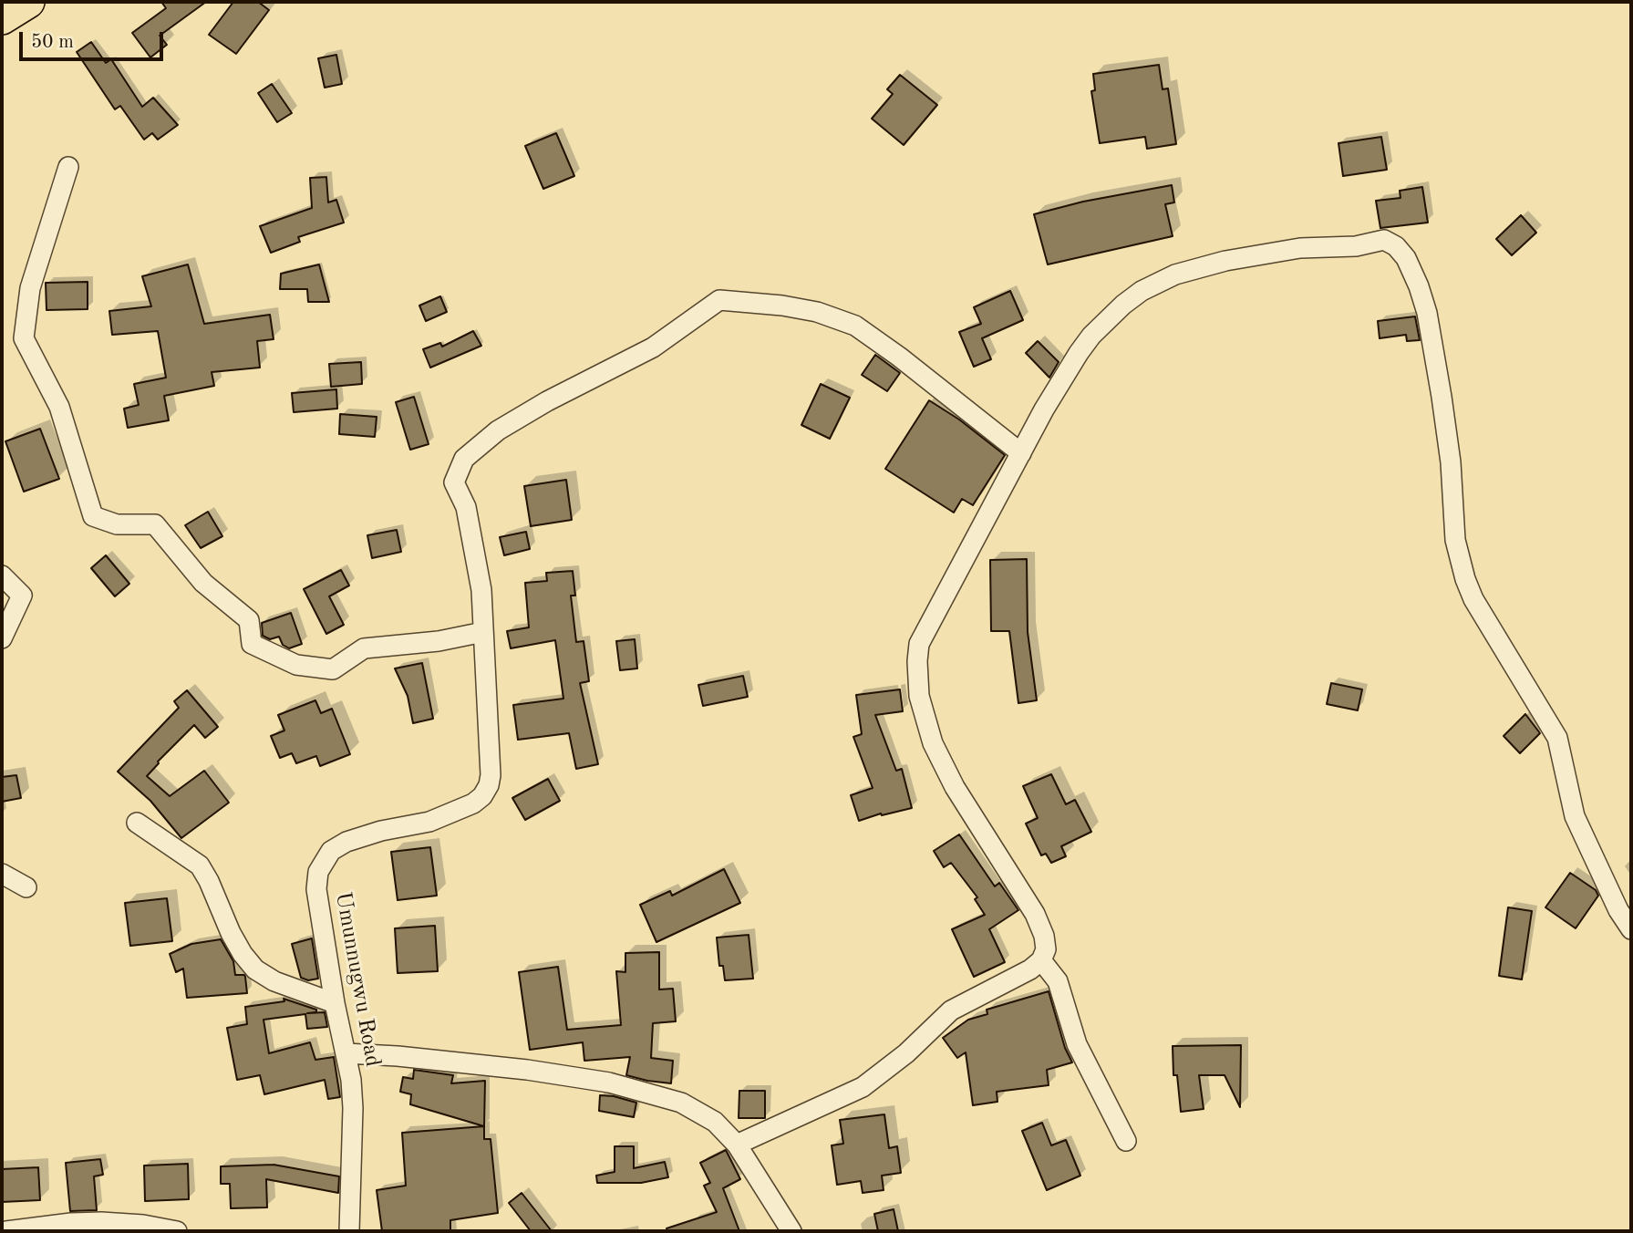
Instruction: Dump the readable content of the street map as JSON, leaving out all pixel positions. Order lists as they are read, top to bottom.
{
  "streets": {
    "street": ["Umunnugwu Road"]
  },
  "scale_bar": "50 m"
}
